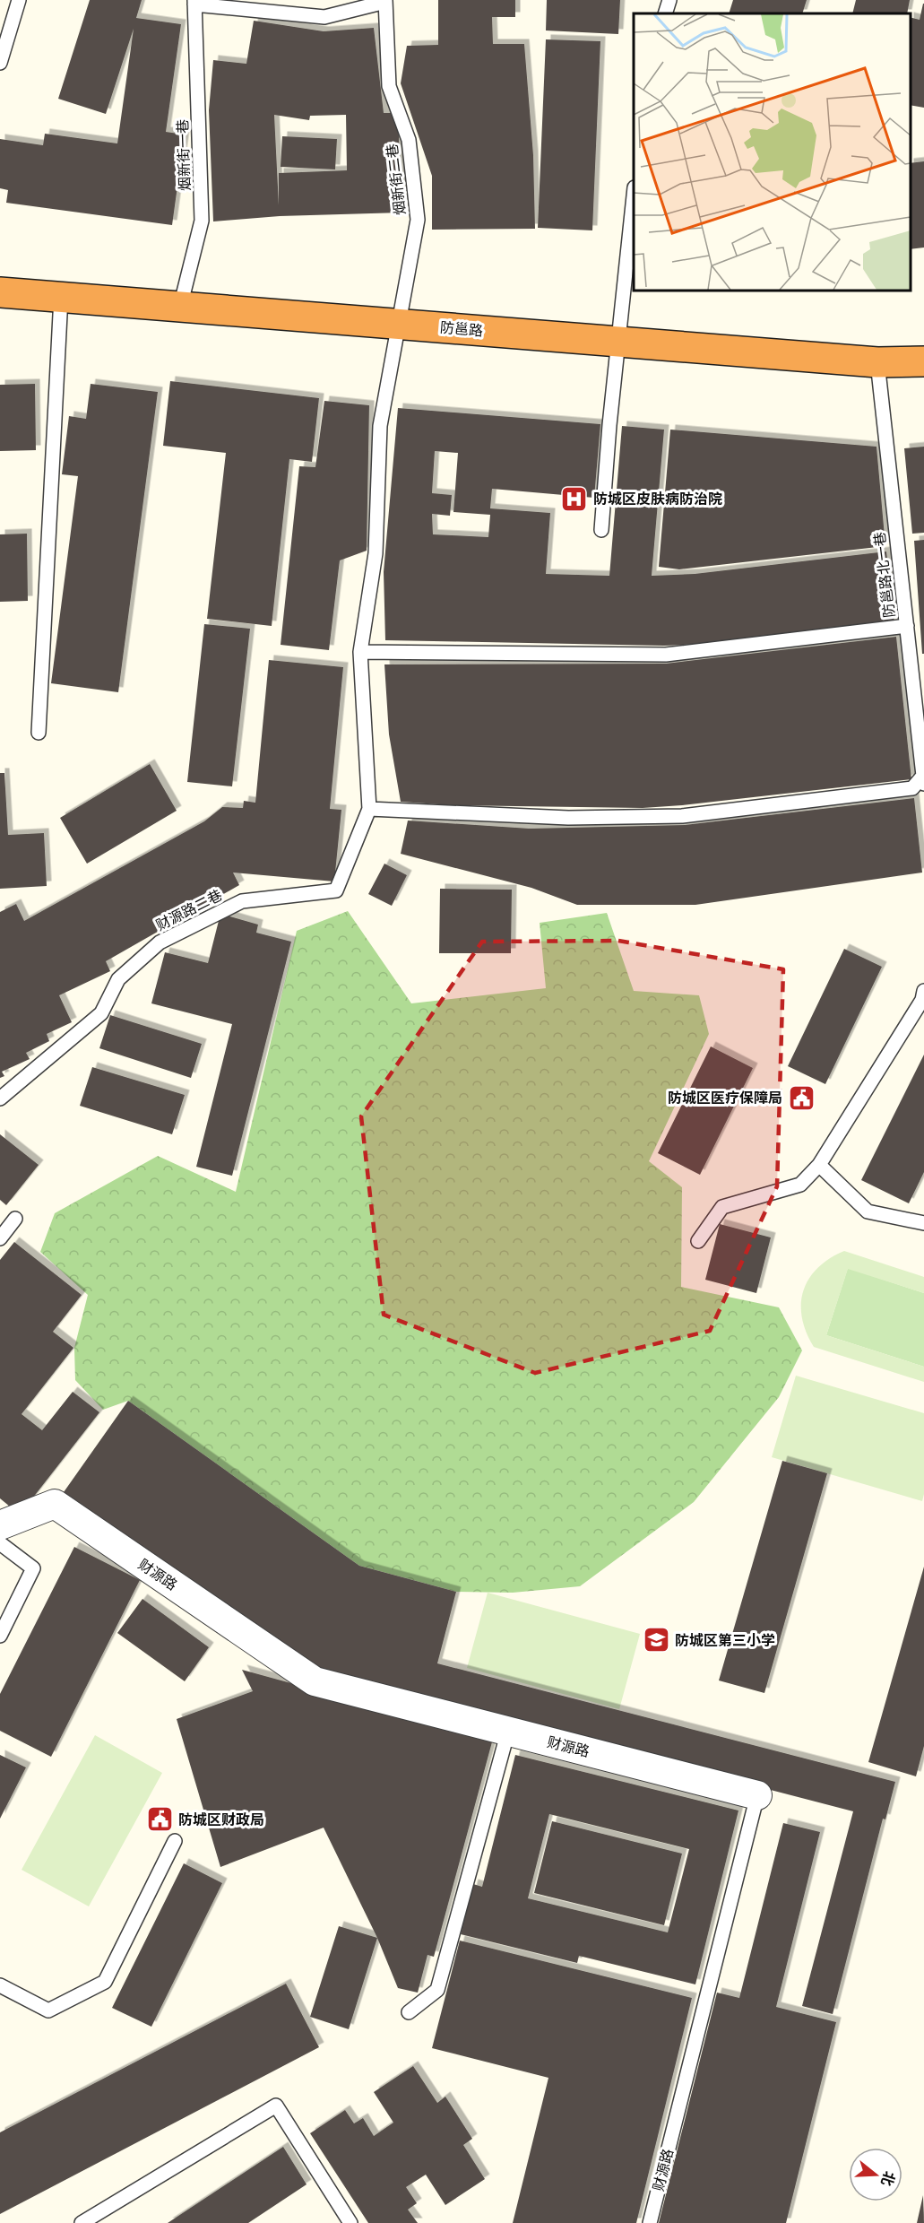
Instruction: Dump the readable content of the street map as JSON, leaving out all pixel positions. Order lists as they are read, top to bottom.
{
  "streets": {
    "highway": ["防邕路"],
    "street": ["财源路"],
    "lane": [
      "烟新街一巷",
      "烟新街二巷",
      "防邕路北一巷",
      "财源路二巷"
    ]
  },
  "crossings": [
    ["烟新街一巷", "防邕路"],
    ["烟新街二巷", "防邕路"],
    ["烟新街二巷", "财源路二巷"],
    ["防邕路", "防邕路北一巷"]
  ],
  "places": {
    "hospital": ["防城区皮肤病防治院"],
    "public building": ["防城区医疗保障局", "防城区财政局"],
    "school or university": ["防城区第三小学"]
  },
  "north": "right"
}
